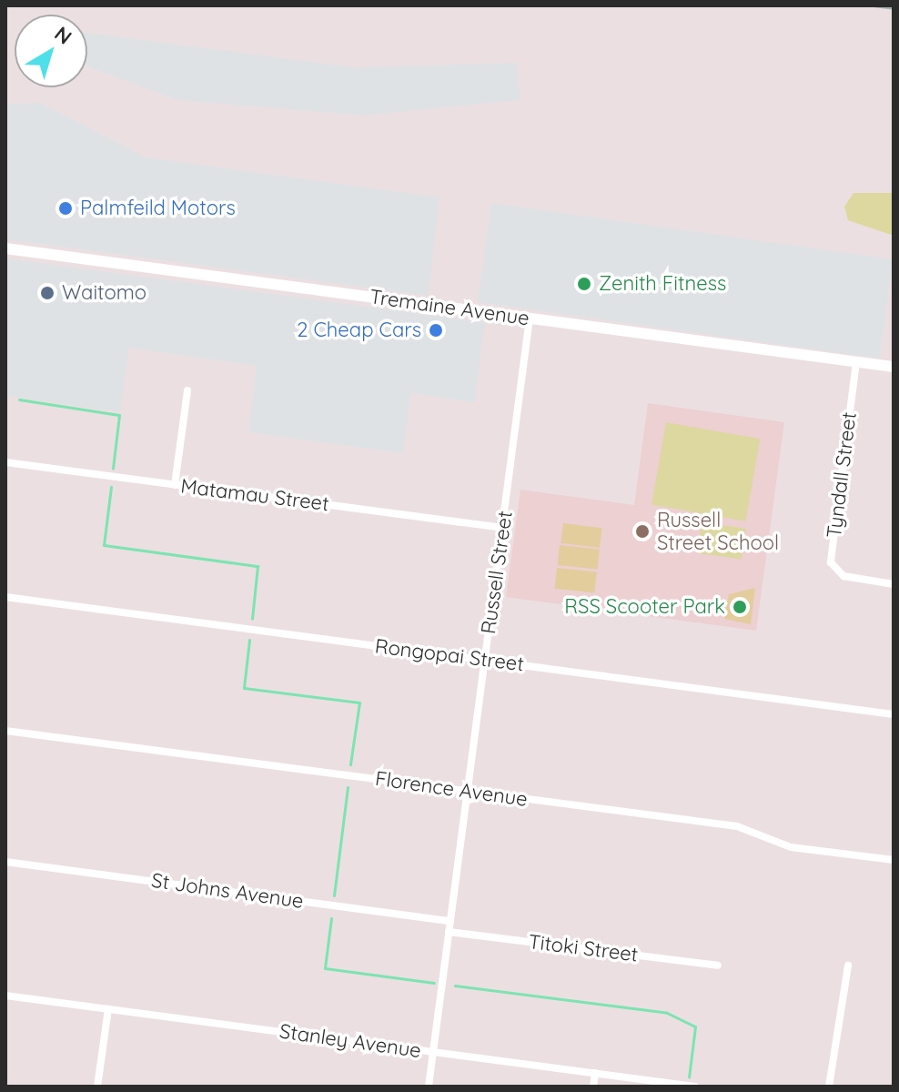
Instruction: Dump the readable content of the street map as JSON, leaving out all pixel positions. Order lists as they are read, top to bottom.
{
  "streets": {
    "main road": ["Tremaine Avenue"],
    "street": [
      "Tyndall Street",
      "Matamau Street",
      "Russell Street",
      "Rongopai Street",
      "Florence Avenue",
      "St Johns Avenue",
      "Titoki Street",
      "Stanley Avenue"
    ]
  },
  "crossings": [
    ["Tremaine Avenue", "Tyndall Street"],
    ["Tremaine Avenue", "Russell Street"],
    ["Matamau Street", "Russell Street"],
    ["Russell Street", "Rongopai Street"],
    ["Russell Street", "Florence Avenue"],
    ["Russell Street", "St Johns Avenue"],
    ["Russell Street", "Titoki Street"],
    ["Russell Street", "Stanley Avenue"]
  ],
  "places": [
    "Palmfeild Motors",
    "Zenith Fitness",
    "Waitomo",
    "2 Cheap Cars",
    "Russell Street School",
    "RSS Scooter Park"
  ],
  "north": "top right"
}
